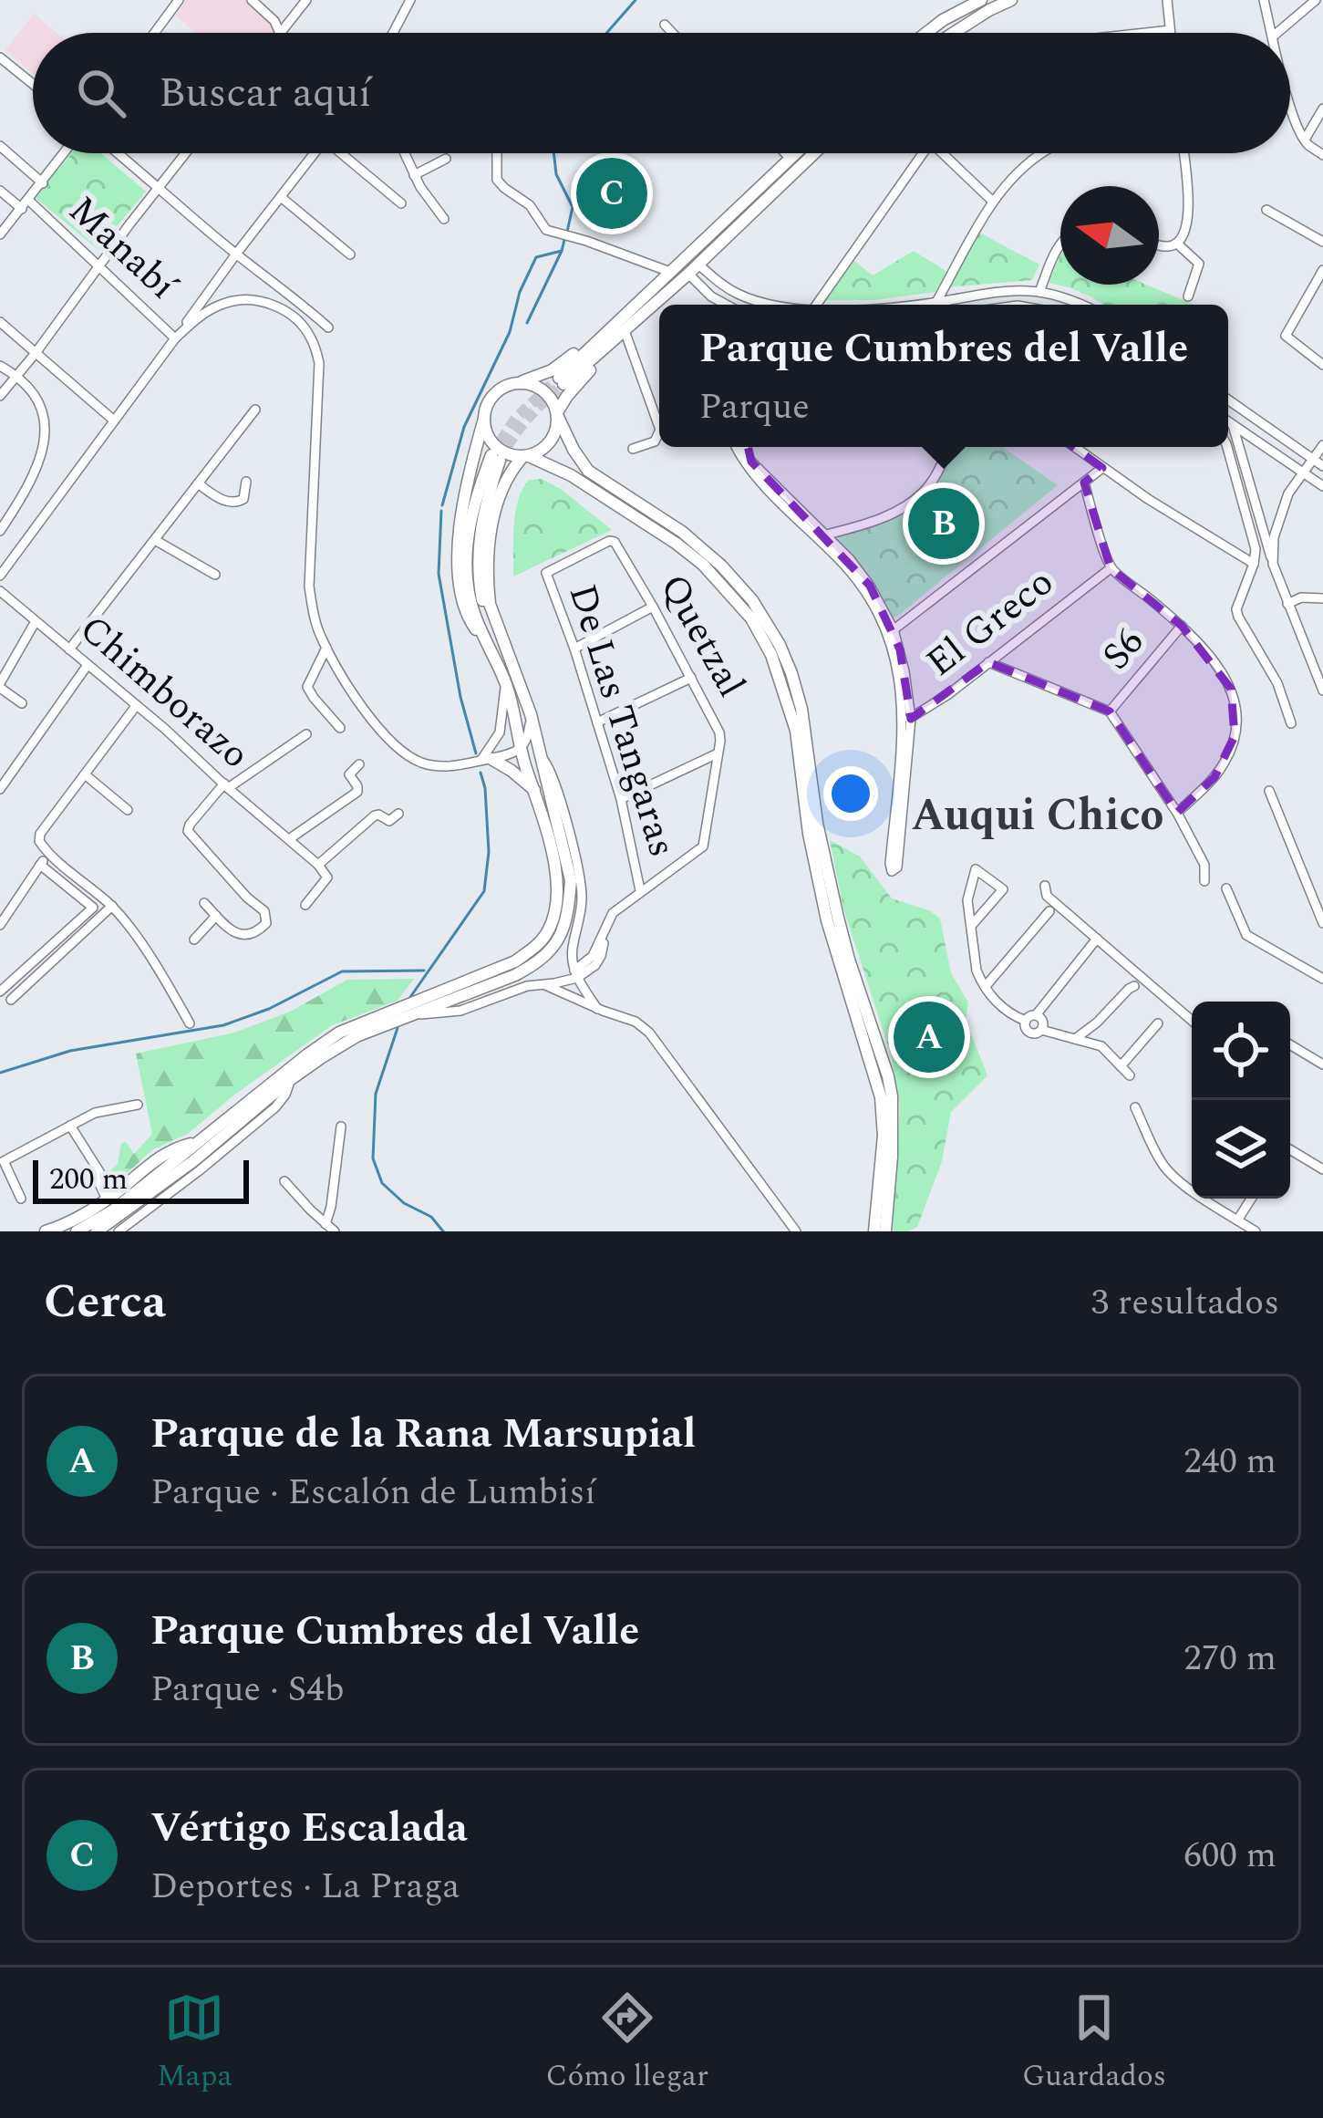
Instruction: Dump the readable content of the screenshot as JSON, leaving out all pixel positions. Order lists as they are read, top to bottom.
{
  "streets": {
    "street": [
      "Manabí",
      "El Greco",
      "Quetzal",
      "S6",
      "Chimborazo",
      "De Las Tangaras"
    ]
  },
  "crossings": [
    ["Quetzal", "De Las Tangaras"]
  ],
  "districts": ["Auqui Chico"],
  "scale_bar": "200 m",
  "north": "left",
  "page": {
    "search": "Buscar aquí",
    "pins": ["C", "B", "A"],
    "popup": ["Parque Cumbres del Valle", "Parque"],
    "scale": "200 m",
    "heading": ["Cerca", "3 resultados"],
    "list": [
      {
        "mark": "A",
        "name": "Parque de la Rana Marsupial",
        "note": "Parque · Escalón de Lumbisí",
        "value": "240 m"
      },
      {
        "mark": "B",
        "name": "Parque Cumbres del Valle",
        "note": "Parque · S4b",
        "value": "270 m"
      },
      {
        "mark": "C",
        "name": "Vértigo Escalada",
        "note": "Deportes · La Praga",
        "value": "600 m"
      }
    ],
    "nav": ["Mapa", "Cómo llegar", "Guardados"]
  }
}
